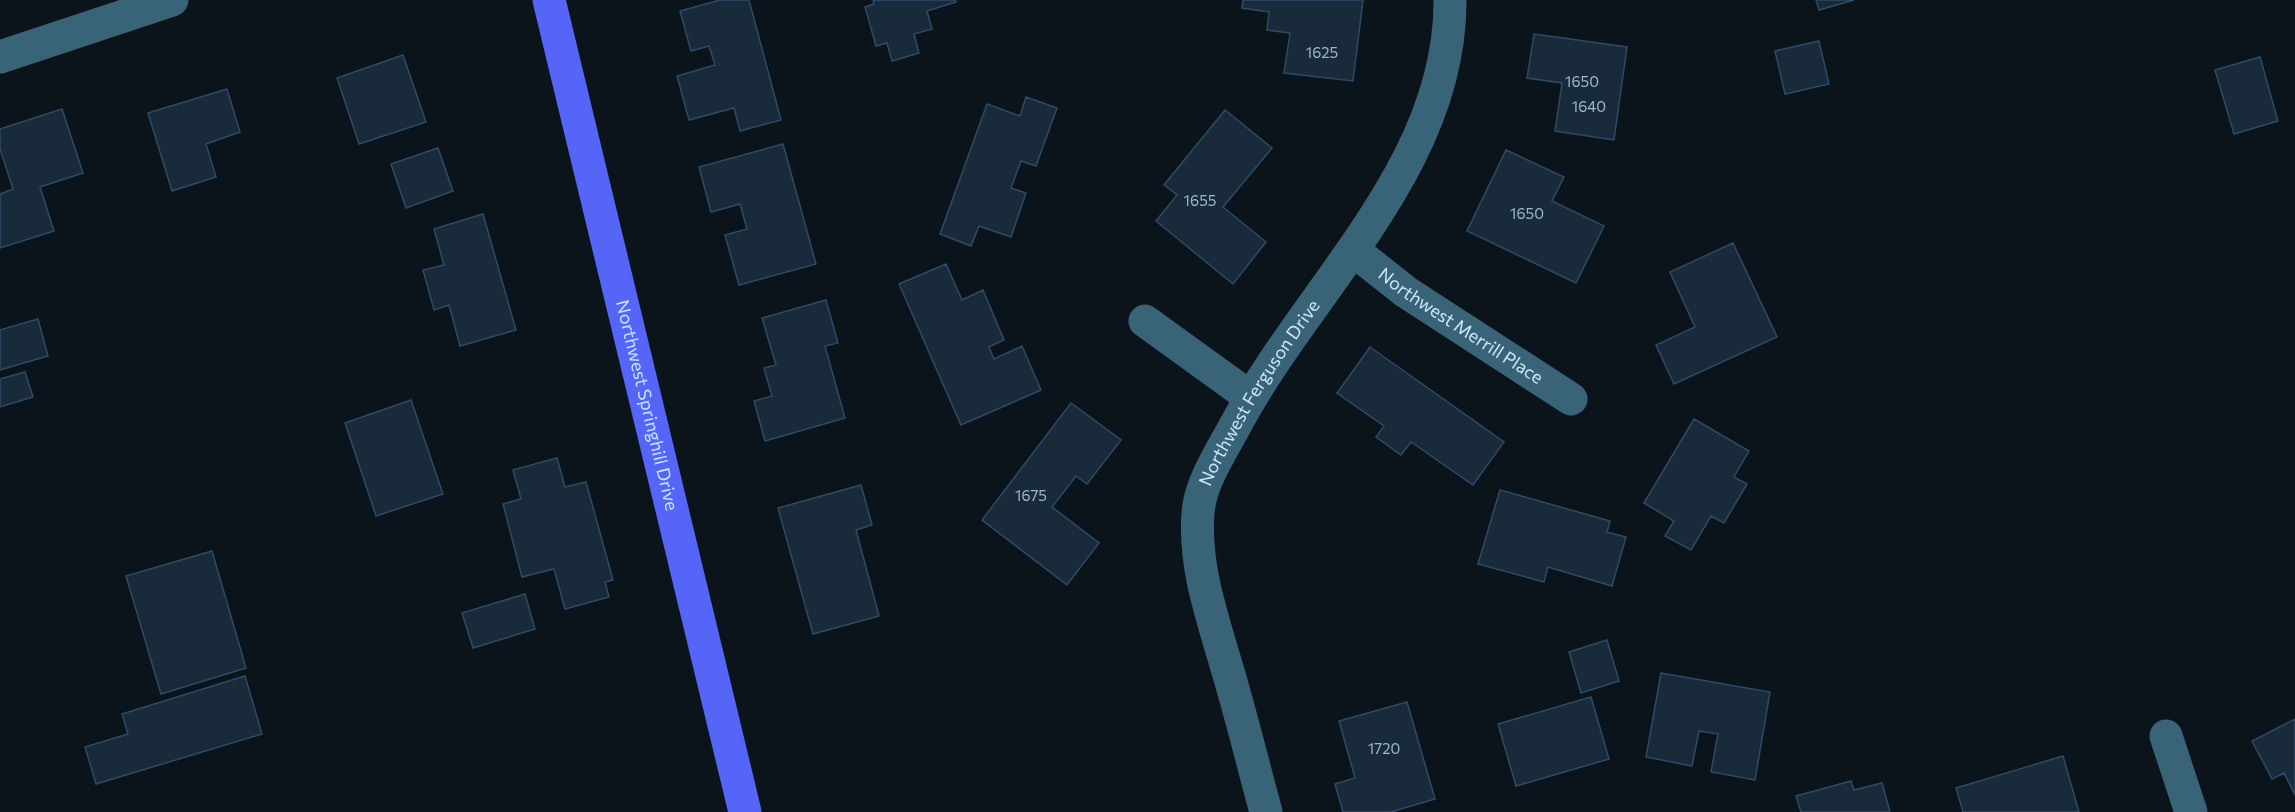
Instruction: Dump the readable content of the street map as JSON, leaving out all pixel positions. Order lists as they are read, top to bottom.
{
  "streets": {
    "main road": ["Northwest Springhill Drive"],
    "street": ["Northwest Merrill Place", "Northwest Ferguson Drive"]
  },
  "crossings": [
    ["Northwest Merrill Place", "Northwest Ferguson Drive"]
  ],
  "house_numbers": [
    "1625",
    "1650",
    "1640",
    "1655",
    "1650",
    "1675",
    "1720"
  ]
}
